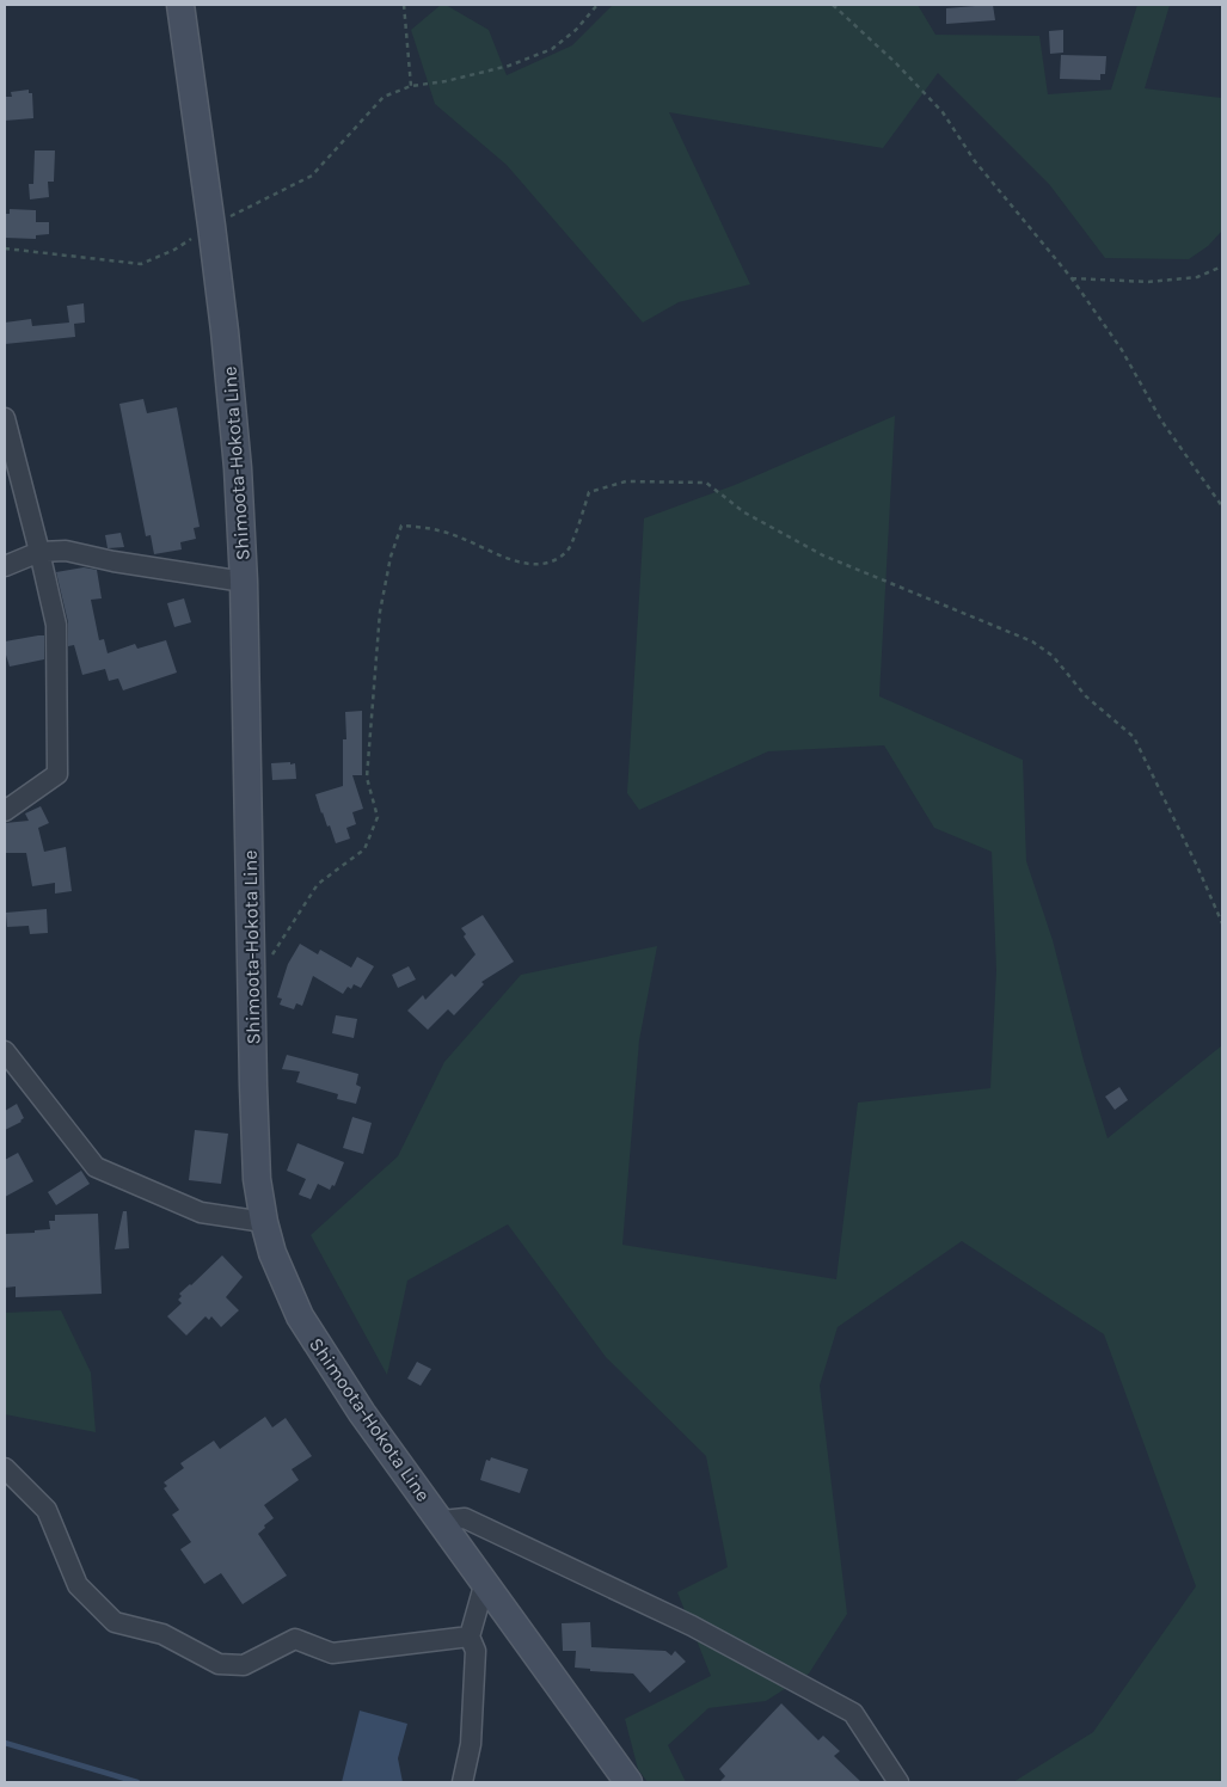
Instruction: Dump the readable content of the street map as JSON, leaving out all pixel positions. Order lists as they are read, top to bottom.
{
  "streets": {
    "main road": ["Shimoota-Hokota Line"]
  }
}
